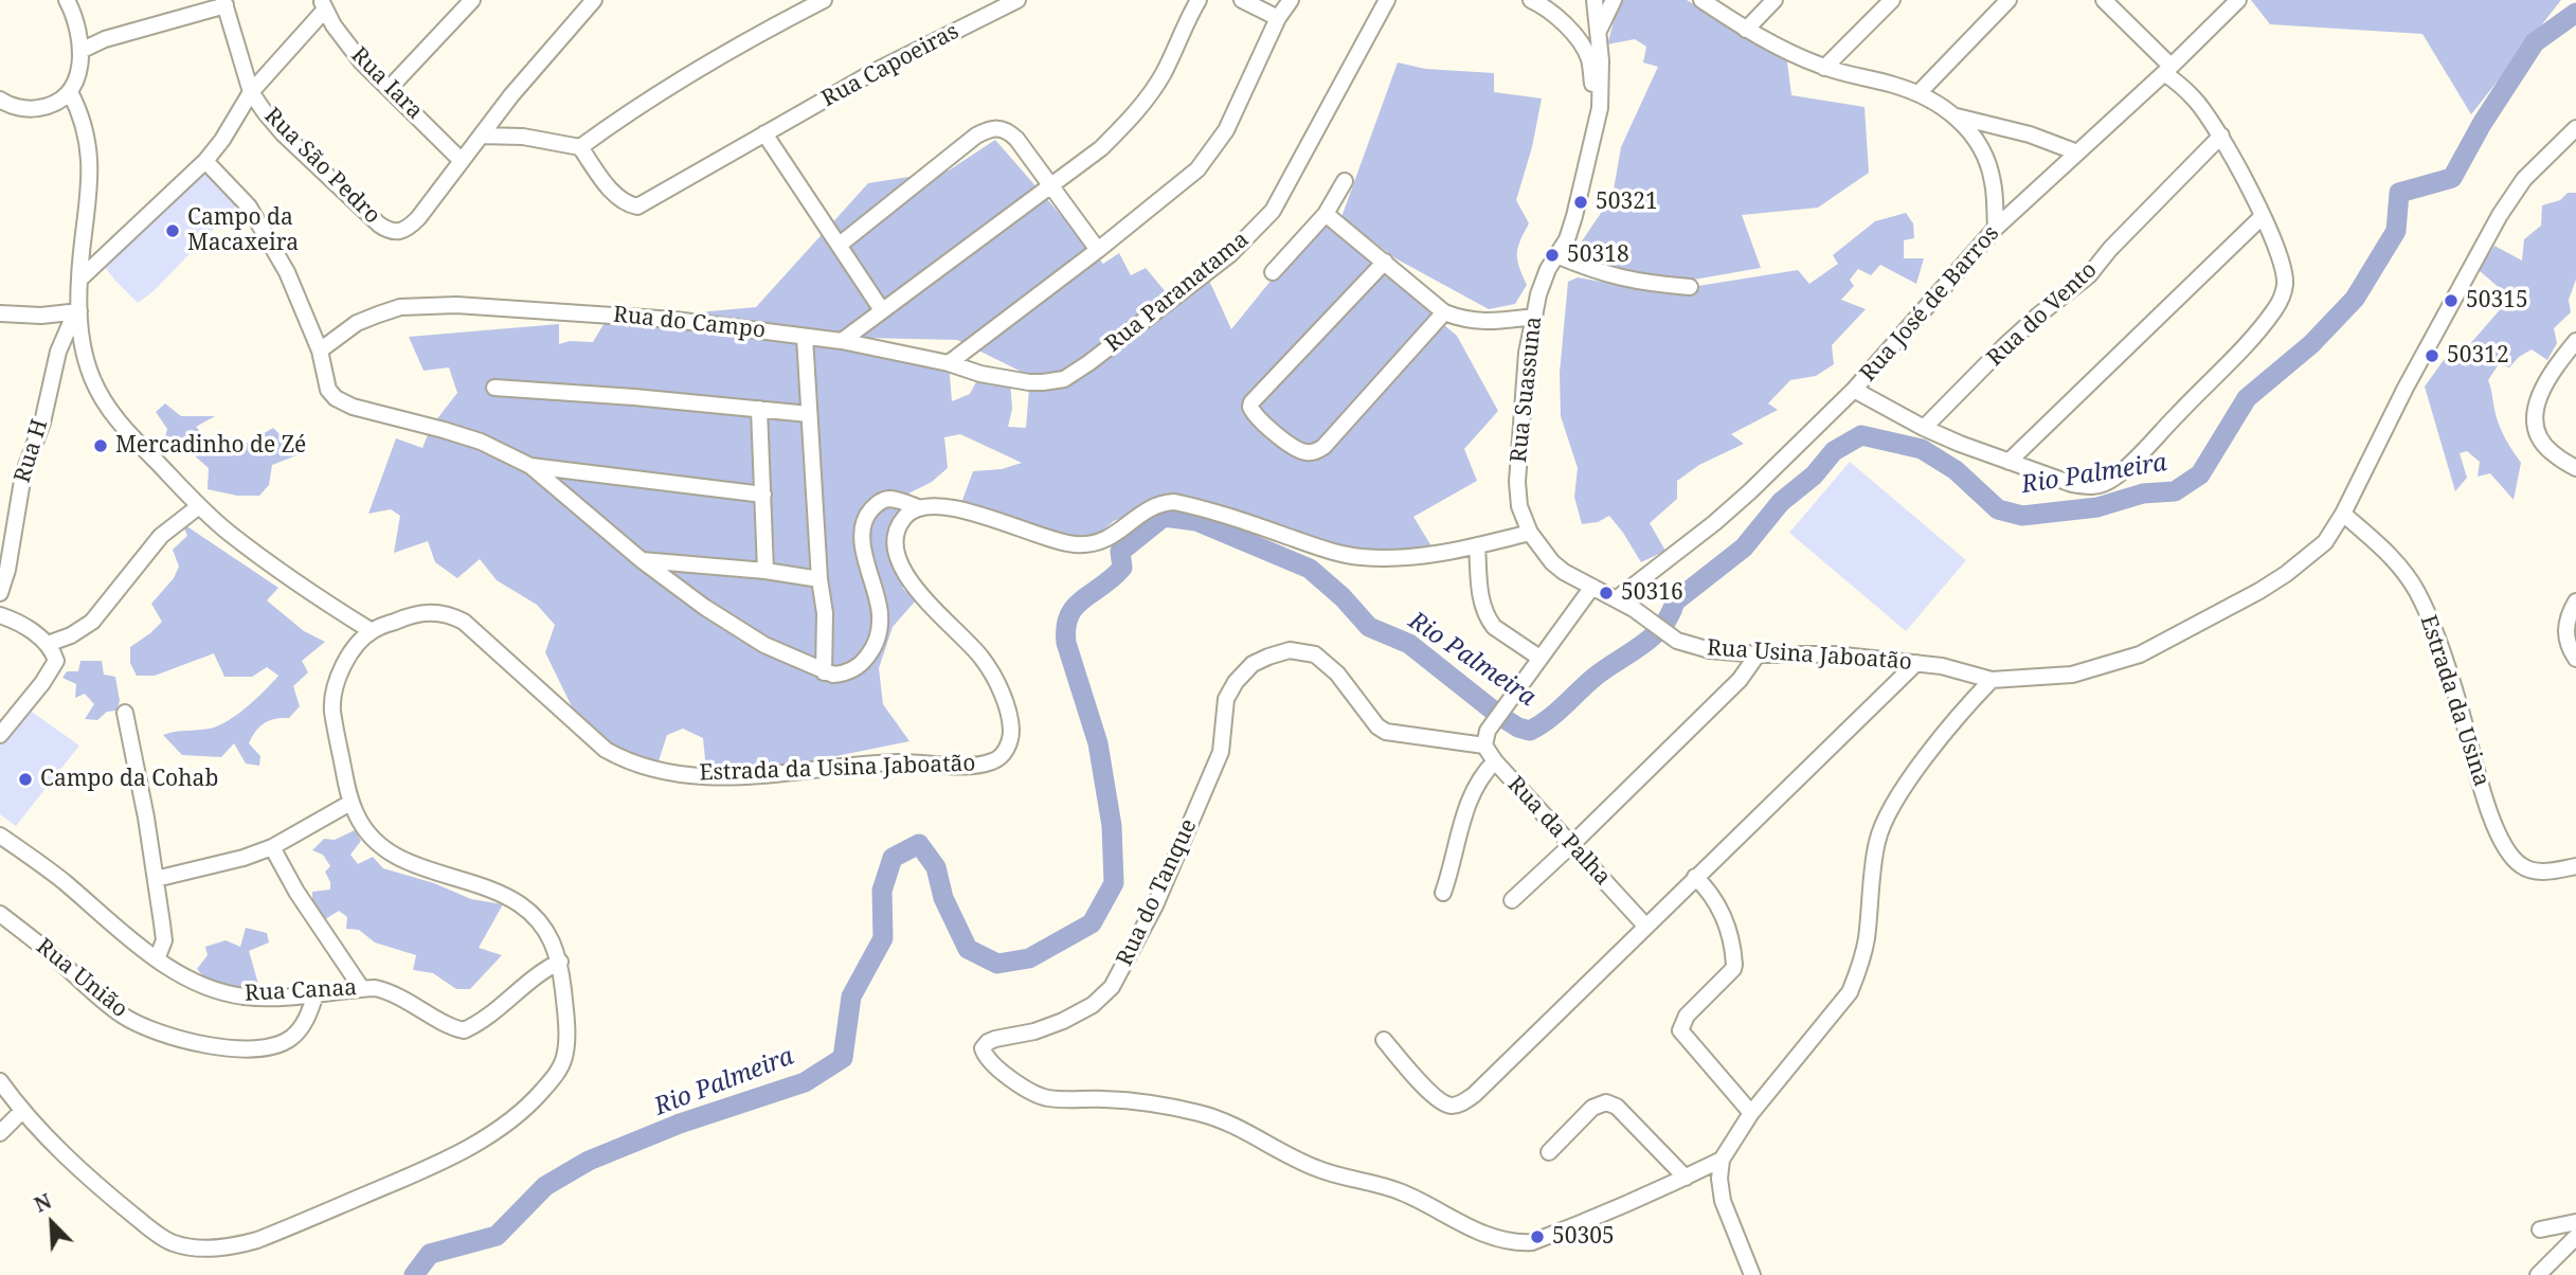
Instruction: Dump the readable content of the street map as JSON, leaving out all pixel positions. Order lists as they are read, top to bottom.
{
  "streets": {
    "street": [
      "Rua Capoeiras",
      "Rua Iara",
      "Rua São Pedro",
      "Rua Paranatama",
      "Rua José de Barros",
      "Rua do Vento",
      "Rua do Campo",
      "Rua Suassuna",
      "Rua H",
      "Rua Usina Jaboatão",
      "Estrada da Usina",
      "Estrada da Usina Jaboatão",
      "Rua da Palha",
      "Rua do Tanque",
      "Rua União",
      "Rua Canaa"
    ]
  },
  "crossings": [
    ["Rua Iara", "Rua São Pedro"],
    ["Rua Paranatama", "Rua do Campo"],
    ["Rua José de Barros", "Rua Suassuna"],
    ["Rua Suassuna", "Rua Usina Jaboatão"],
    ["Rua Usina Jaboatão", "Estrada da Usina"],
    ["Estrada da Usina Jaboatão", "Rua Canaa"],
    ["Rua da Palha", "Rua do Tanque"],
    ["Rua União", "Rua Canaa"]
  ],
  "water": ["Rio Palmeira"],
  "places": [
    "50321",
    "Campo da Macaxeira",
    "50318",
    "50315",
    "50312",
    "Mercadinho de Zé",
    "50316",
    "Campo da Cohab",
    "50305"
  ],
  "north": "top left"
}
